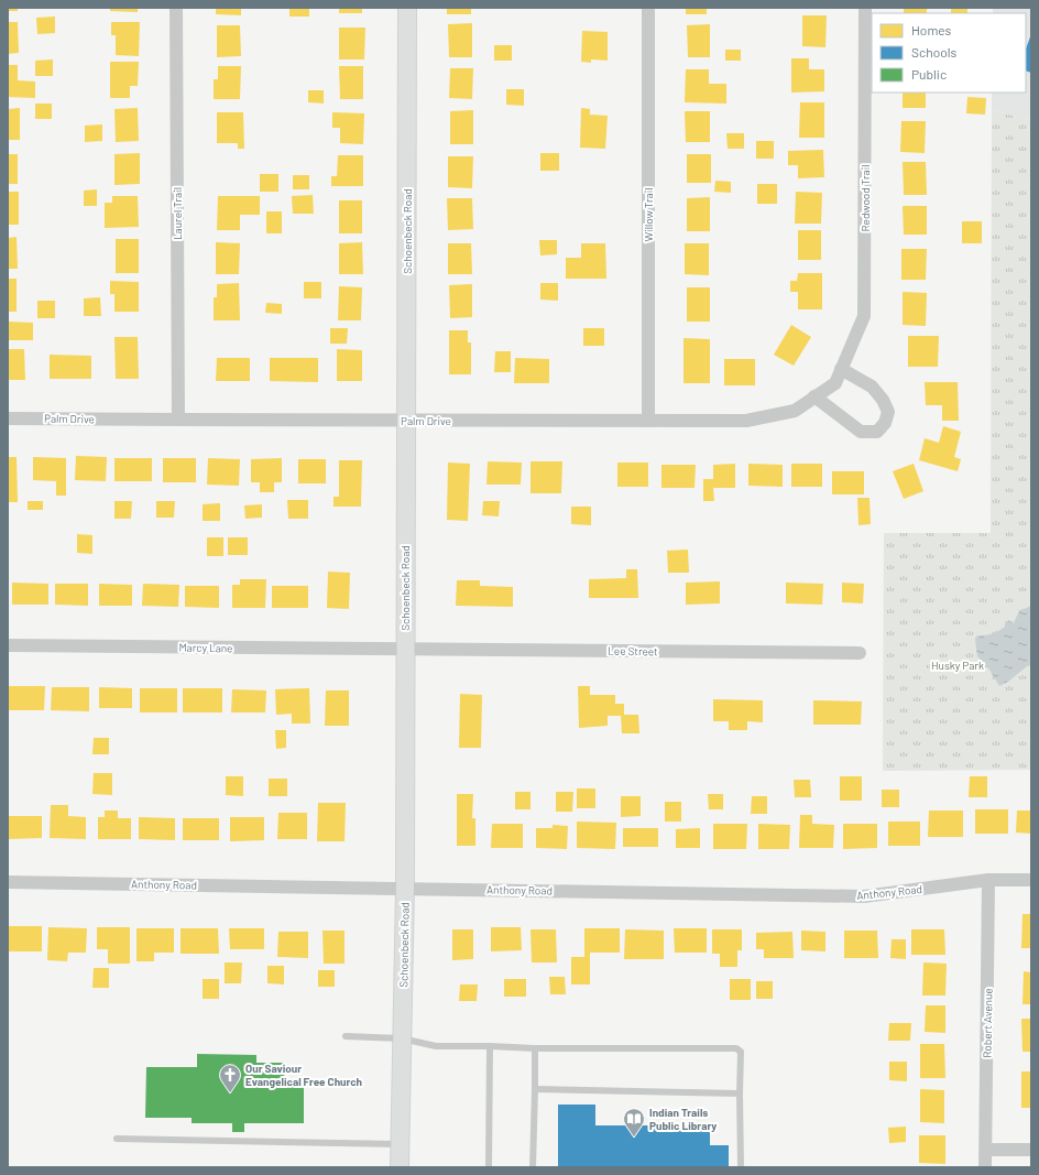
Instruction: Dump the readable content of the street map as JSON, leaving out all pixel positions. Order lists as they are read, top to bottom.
{
  "streets": {
    "main road": ["Schoenbeck Road"],
    "street": [
      "Redwood Trail",
      "Laurel Trail",
      "Willow Trail",
      "Palm Drive",
      "Marcy Lane",
      "Lee Street",
      "Anthony Road",
      "Robert Avenue"
    ]
  },
  "crossings": [
    ["Redwood Trail", "Palm Drive"],
    ["Laurel Trail", "Palm Drive"],
    ["Willow Trail", "Palm Drive"],
    ["Schoenbeck Road", "Palm Drive"],
    ["Schoenbeck Road", "Marcy Lane"],
    ["Schoenbeck Road", "Lee Street"],
    ["Schoenbeck Road", "Anthony Road"],
    ["Marcy Lane", "Lee Street"],
    ["Anthony Road", "Robert Avenue"]
  ],
  "parks": ["Husky Park"],
  "places": {
    "church": ["Our Saviour Evangelical Free Church"],
    "library": ["Indian Trails Public Library"]
  },
  "legend": ["Homes", "Schools", "Public"]
}
